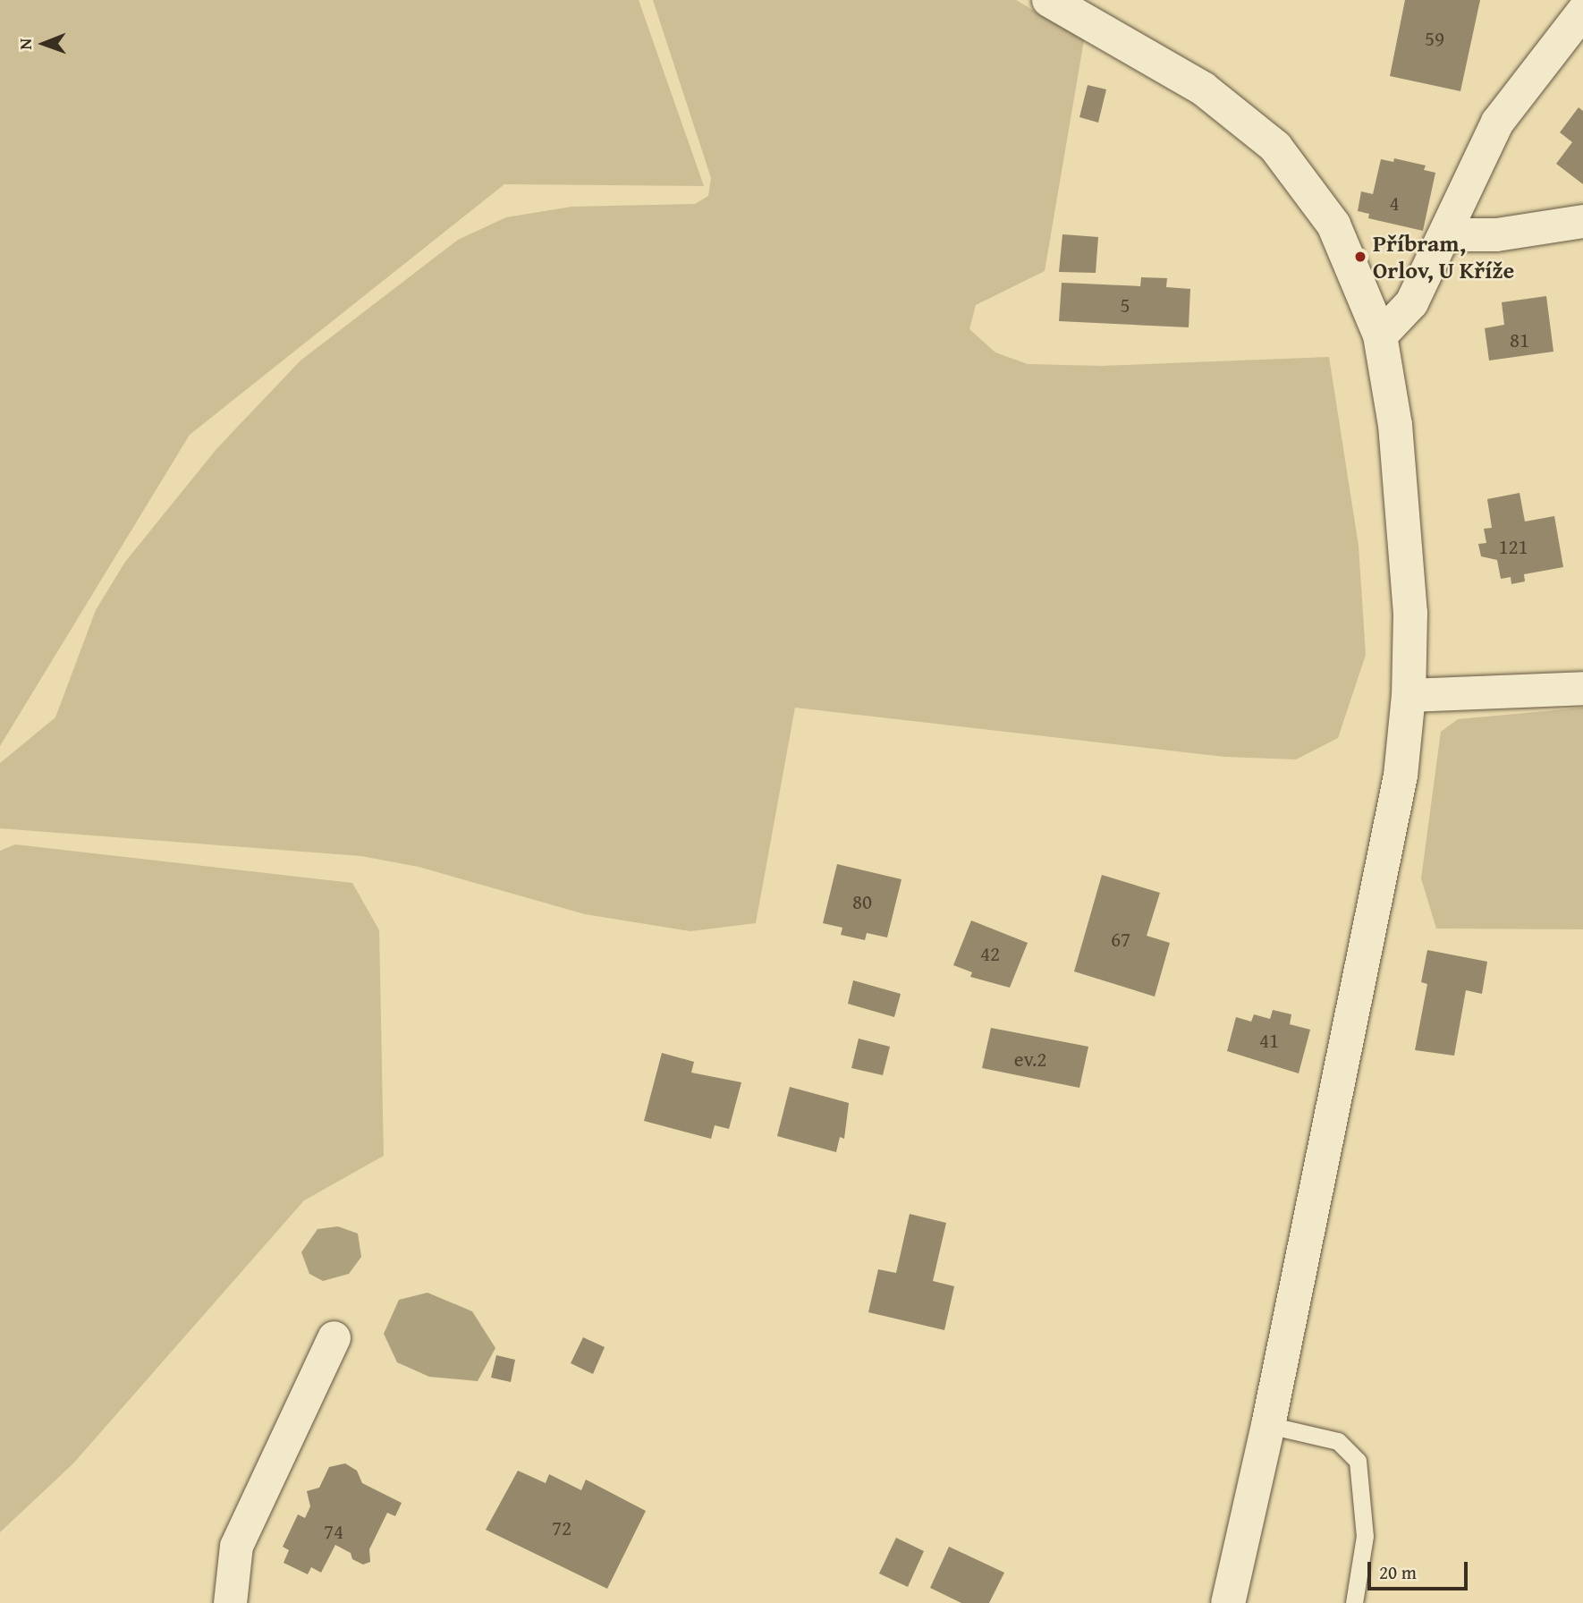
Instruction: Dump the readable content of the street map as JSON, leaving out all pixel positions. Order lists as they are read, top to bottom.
{
  "places": ["Příbram, Orlov, U Kříže"],
  "house_numbers": [
    "59",
    "4",
    "5",
    "81",
    "121",
    "80",
    "67",
    "42",
    "41",
    "ev.2",
    "72",
    "74"
  ],
  "scale_bar": "20 m",
  "north": "left"
}
